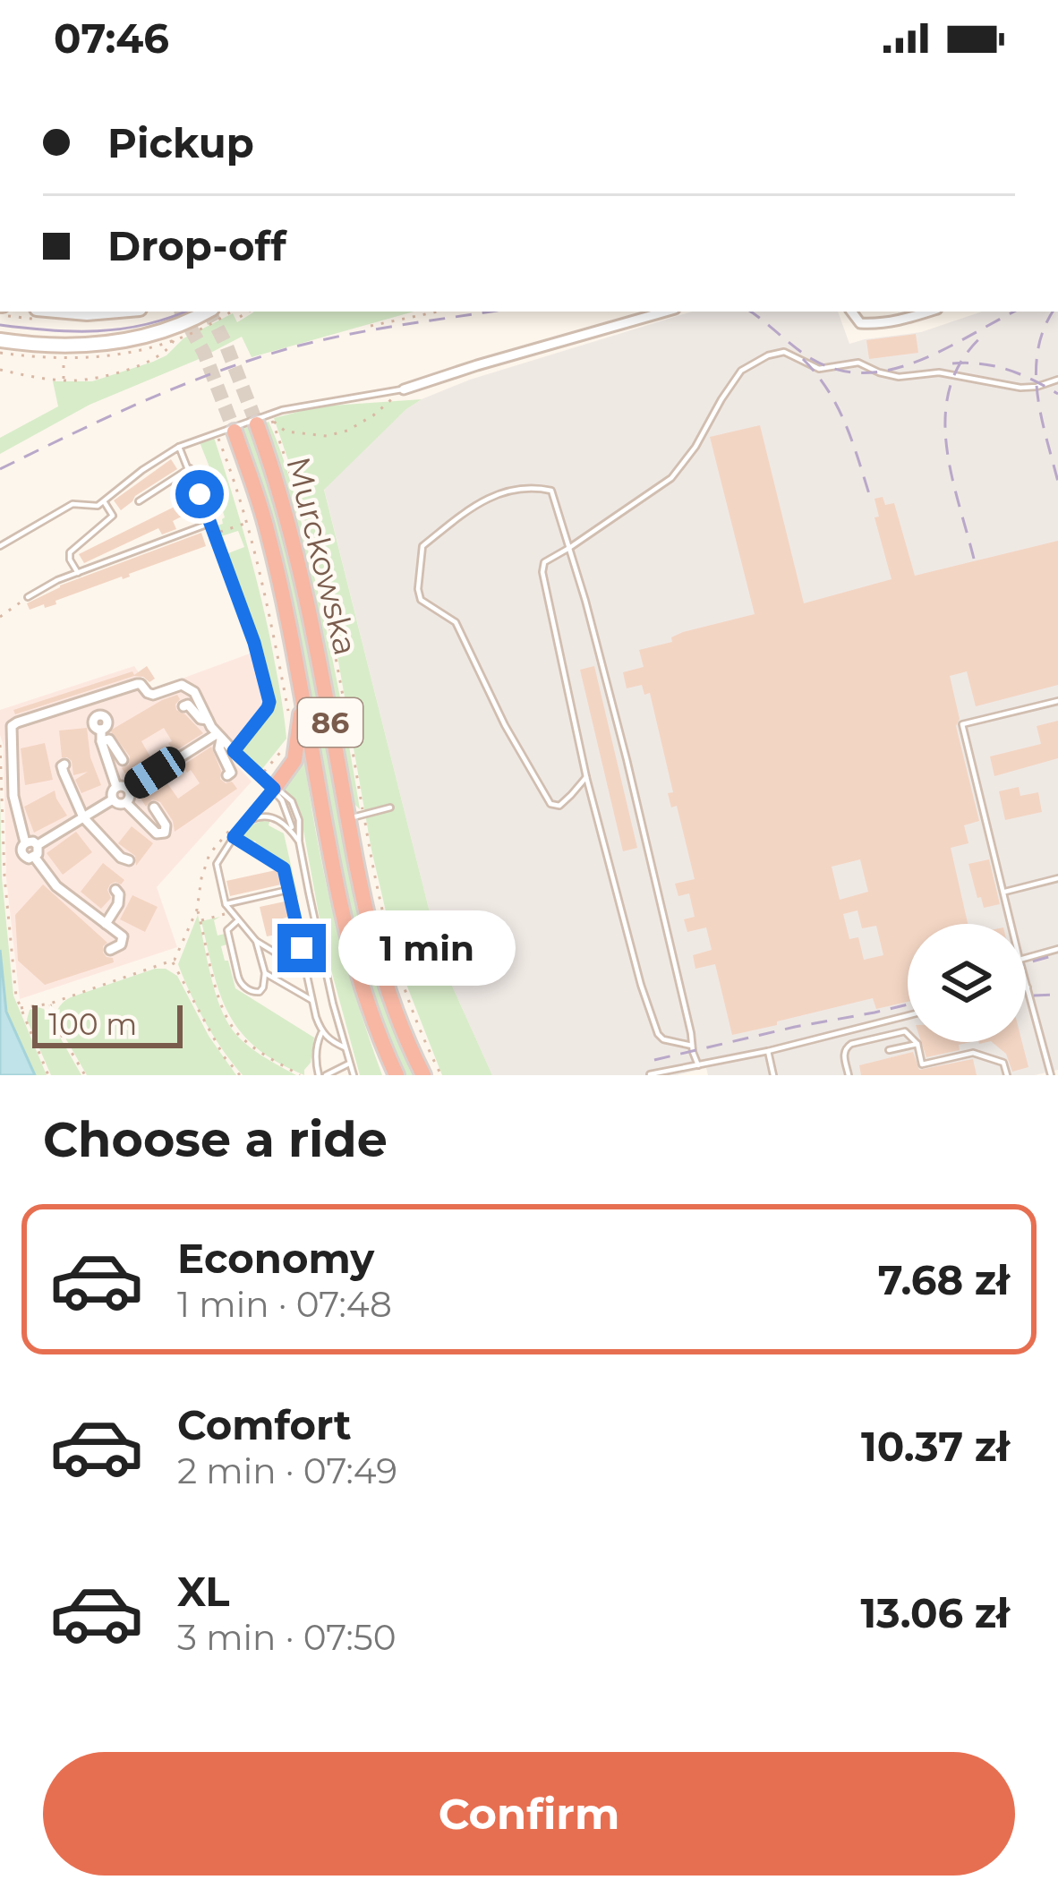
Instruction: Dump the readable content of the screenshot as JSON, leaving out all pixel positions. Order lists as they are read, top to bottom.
{
  "streets": {
    "highway": ["Murckowska", "86"]
  },
  "scale_bar": "100 m",
  "page": {
    "status": "07:46",
    "banner": ["Pickup", "Drop-off"],
    "bubble": "1 min",
    "scale": "100 m",
    "heading": "Choose a ride",
    "list": [
      {
        "name": "Economy",
        "note": "1 min · 07:48",
        "value": "7.68 zł"
      },
      {
        "name": "Comfort",
        "note": "2 min · 07:49",
        "value": "10.37 zł"
      },
      {
        "name": "XL",
        "note": "3 min · 07:50",
        "value": "13.06 zł"
      }
    ],
    "buttons": "Confirm"
  }
}
